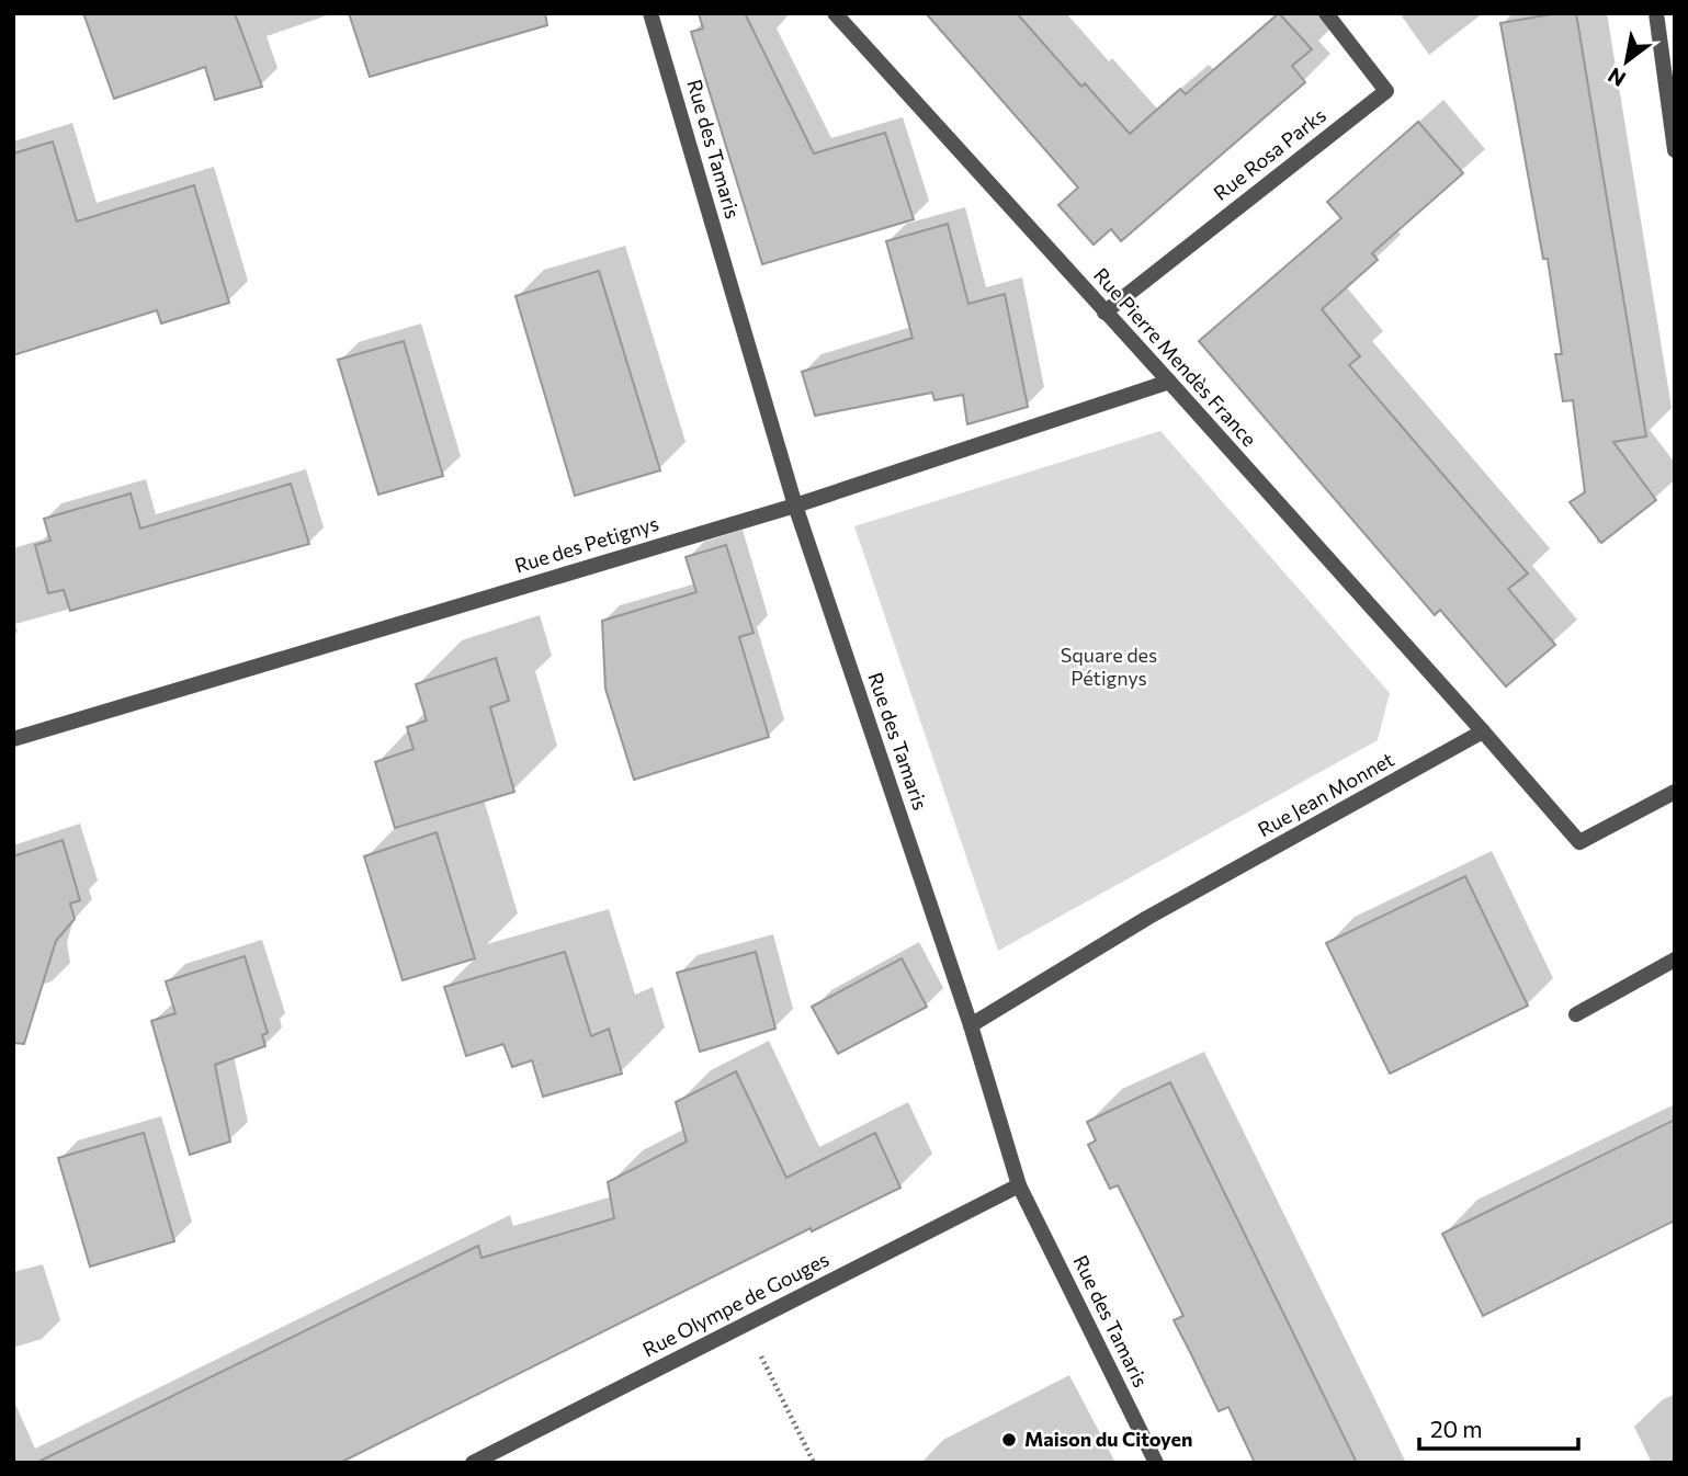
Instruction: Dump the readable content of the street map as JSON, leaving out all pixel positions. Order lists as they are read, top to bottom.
{
  "streets": {
    "street": [
      "Rue des Tamaris",
      "Rue Rosa Parks",
      "Rue Pierre Mendès France",
      "Rue des Petignys",
      "Rue Jean Monnet",
      "Rue Olympe de Gouges"
    ]
  },
  "crossings": [
    ["Rue des Tamaris", "Rue des Petignys"],
    ["Rue des Tamaris", "Rue Jean Monnet"],
    ["Rue des Tamaris", "Rue Olympe de Gouges"],
    ["Rue Rosa Parks", "Rue Pierre Mendès France"],
    ["Rue Pierre Mendès France", "Rue des Petignys"],
    ["Rue Pierre Mendès France", "Rue Jean Monnet"]
  ],
  "parks": ["Square des Pétignys"],
  "places": ["Maison du Citoyen"],
  "scale_bar": "20 m",
  "north": "bottom left"
}
